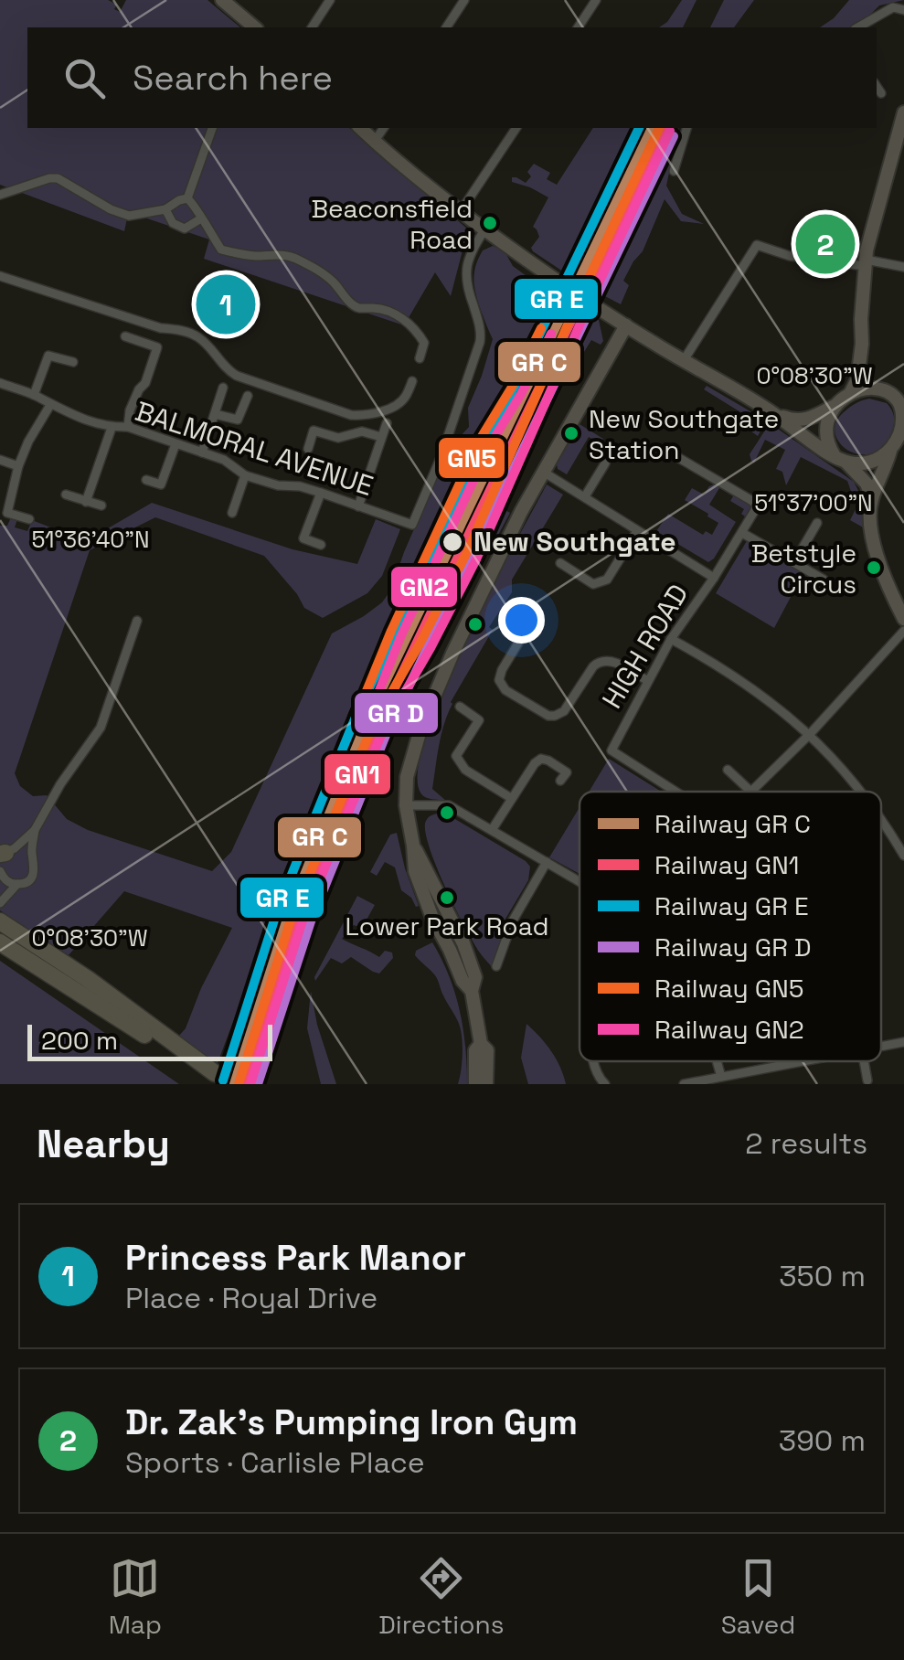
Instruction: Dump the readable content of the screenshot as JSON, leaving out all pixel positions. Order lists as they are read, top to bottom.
{
  "streets": {
    "street": ["BALMORAL AVENUE", "HIGH ROAD"]
  },
  "places": [
    "Beaconsfield Road",
    "New Southgate Station",
    "New Southgate",
    "Betstyle Circus",
    "Lower Park Road"
  ],
  "lines": ["rail line GN5", "rail line GN1", "rail line GN2"],
  "legend": [
    "Railway GR C",
    "Railway GN1",
    "Railway GR E",
    "Railway GR D",
    "Railway GN5",
    "Railway GN2"
  ],
  "scale_bar": "200 m",
  "page": {
    "search": "Search here",
    "pins": ["2", "1"],
    "scale": "200 m",
    "heading": ["Nearby", "2 results"],
    "list": [
      {
        "mark": "1",
        "name": "Princess Park Manor",
        "note": "Place · Royal Drive",
        "value": "350 m"
      },
      {
        "mark": "2",
        "name": "Dr. Zak's Pumping Iron Gym",
        "note": "Sports · Carlisle Place",
        "value": "390 m"
      }
    ],
    "nav": ["Map", "Directions", "Saved"]
  },
  "coordinates": ["0°08'30\"W", "51°37'00\"N", "51°36'40\"N"]
}
